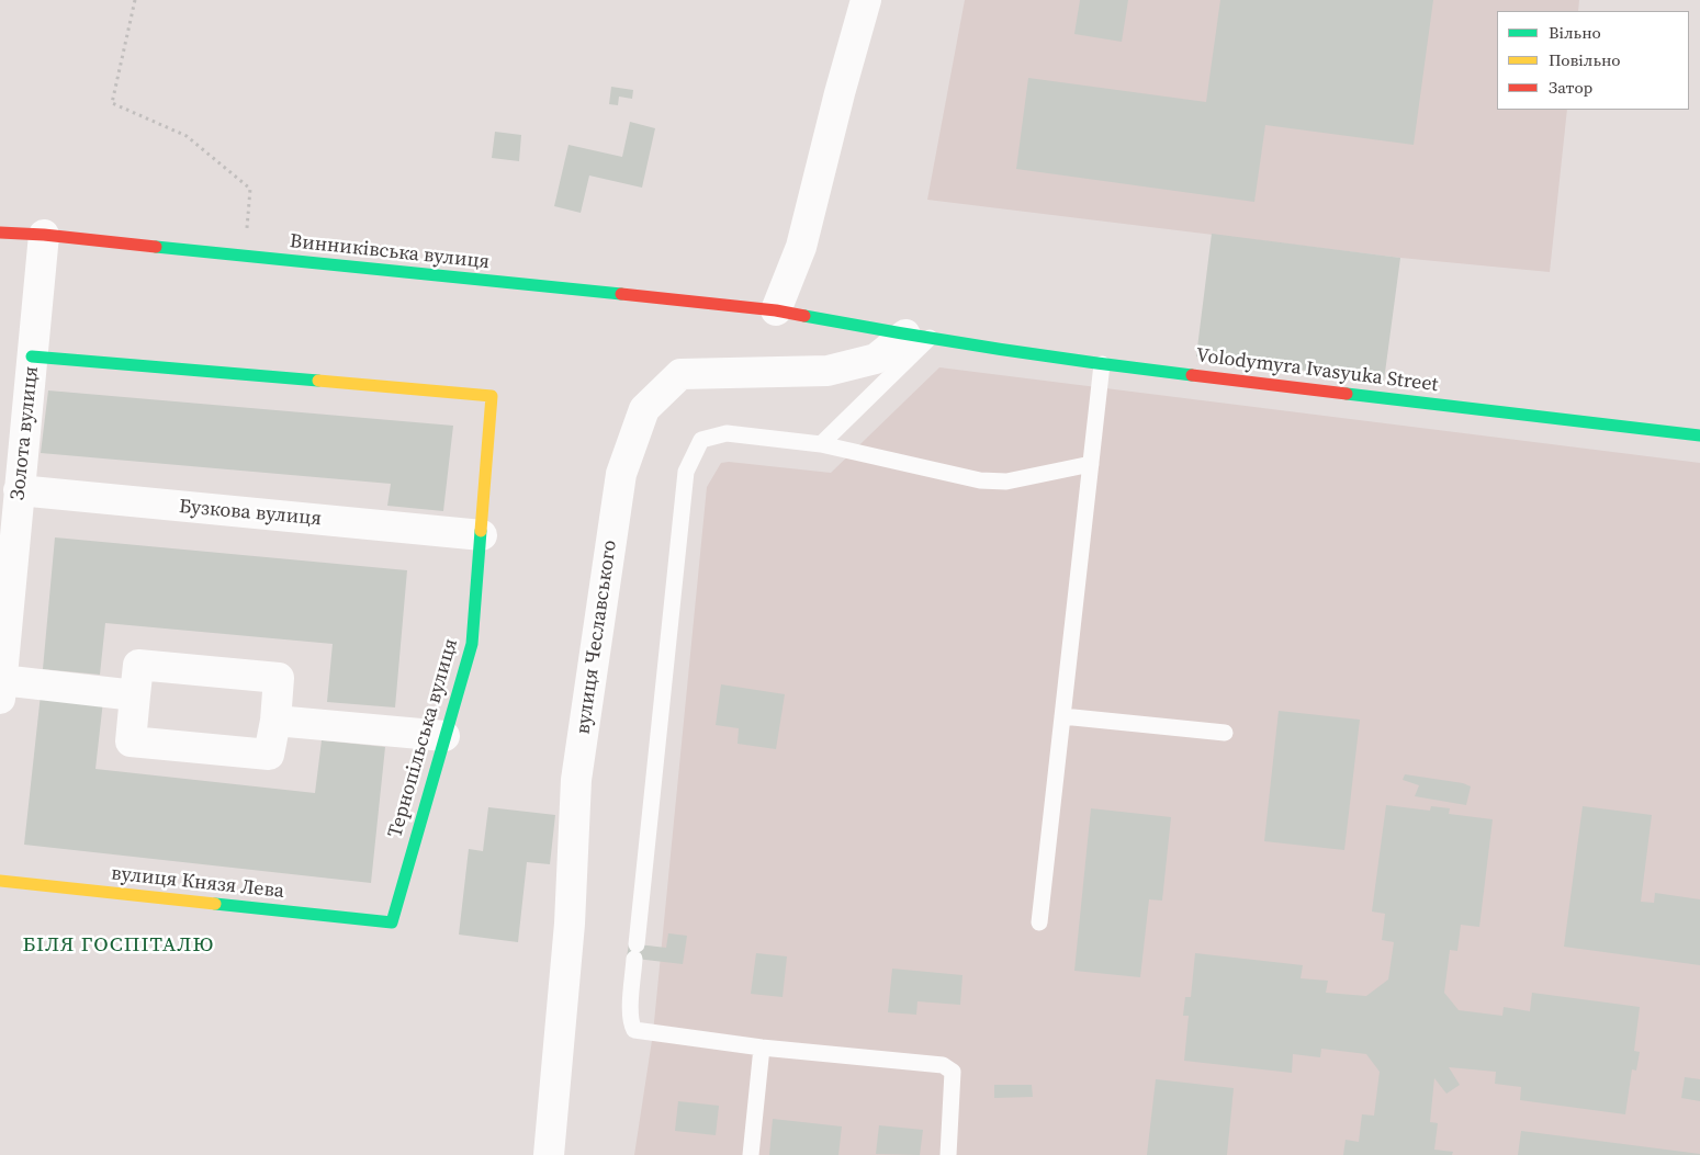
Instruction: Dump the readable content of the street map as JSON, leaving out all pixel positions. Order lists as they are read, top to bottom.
{
  "streets": {
    "main road": [
      "Винниківська вулиця",
      "Volodymyra Ivasyuka Street",
      "Тернопільська вулиця",
      "вулиця Князя Лева"
    ],
    "street": ["Золота вулиця", "Бузкова вулиця", "вулиця Чеславського"]
  },
  "crossings": [
    ["Винниківська вулиця", "Volodymyra Ivasyuka Street"],
    ["Винниківська вулиця", "Золота вулиця"],
    ["Винниківська вулиця", "вулиця Чеславського"],
    ["Volodymyra Ivasyuka Street", "вулиця Чеславського"],
    ["Золота вулиця", "Бузкова вулиця"],
    ["Золота вулиця", "Тернопільська вулиця"],
    ["Бузкова вулиця", "Тернопільська вулиця"],
    ["Тернопільська вулиця", "вулиця Князя Лева"]
  ],
  "districts": ["БІЛЯ ГОСПІТАЛЮ"],
  "legend": ["Вільно", "Повільно", "Затор"]
}
